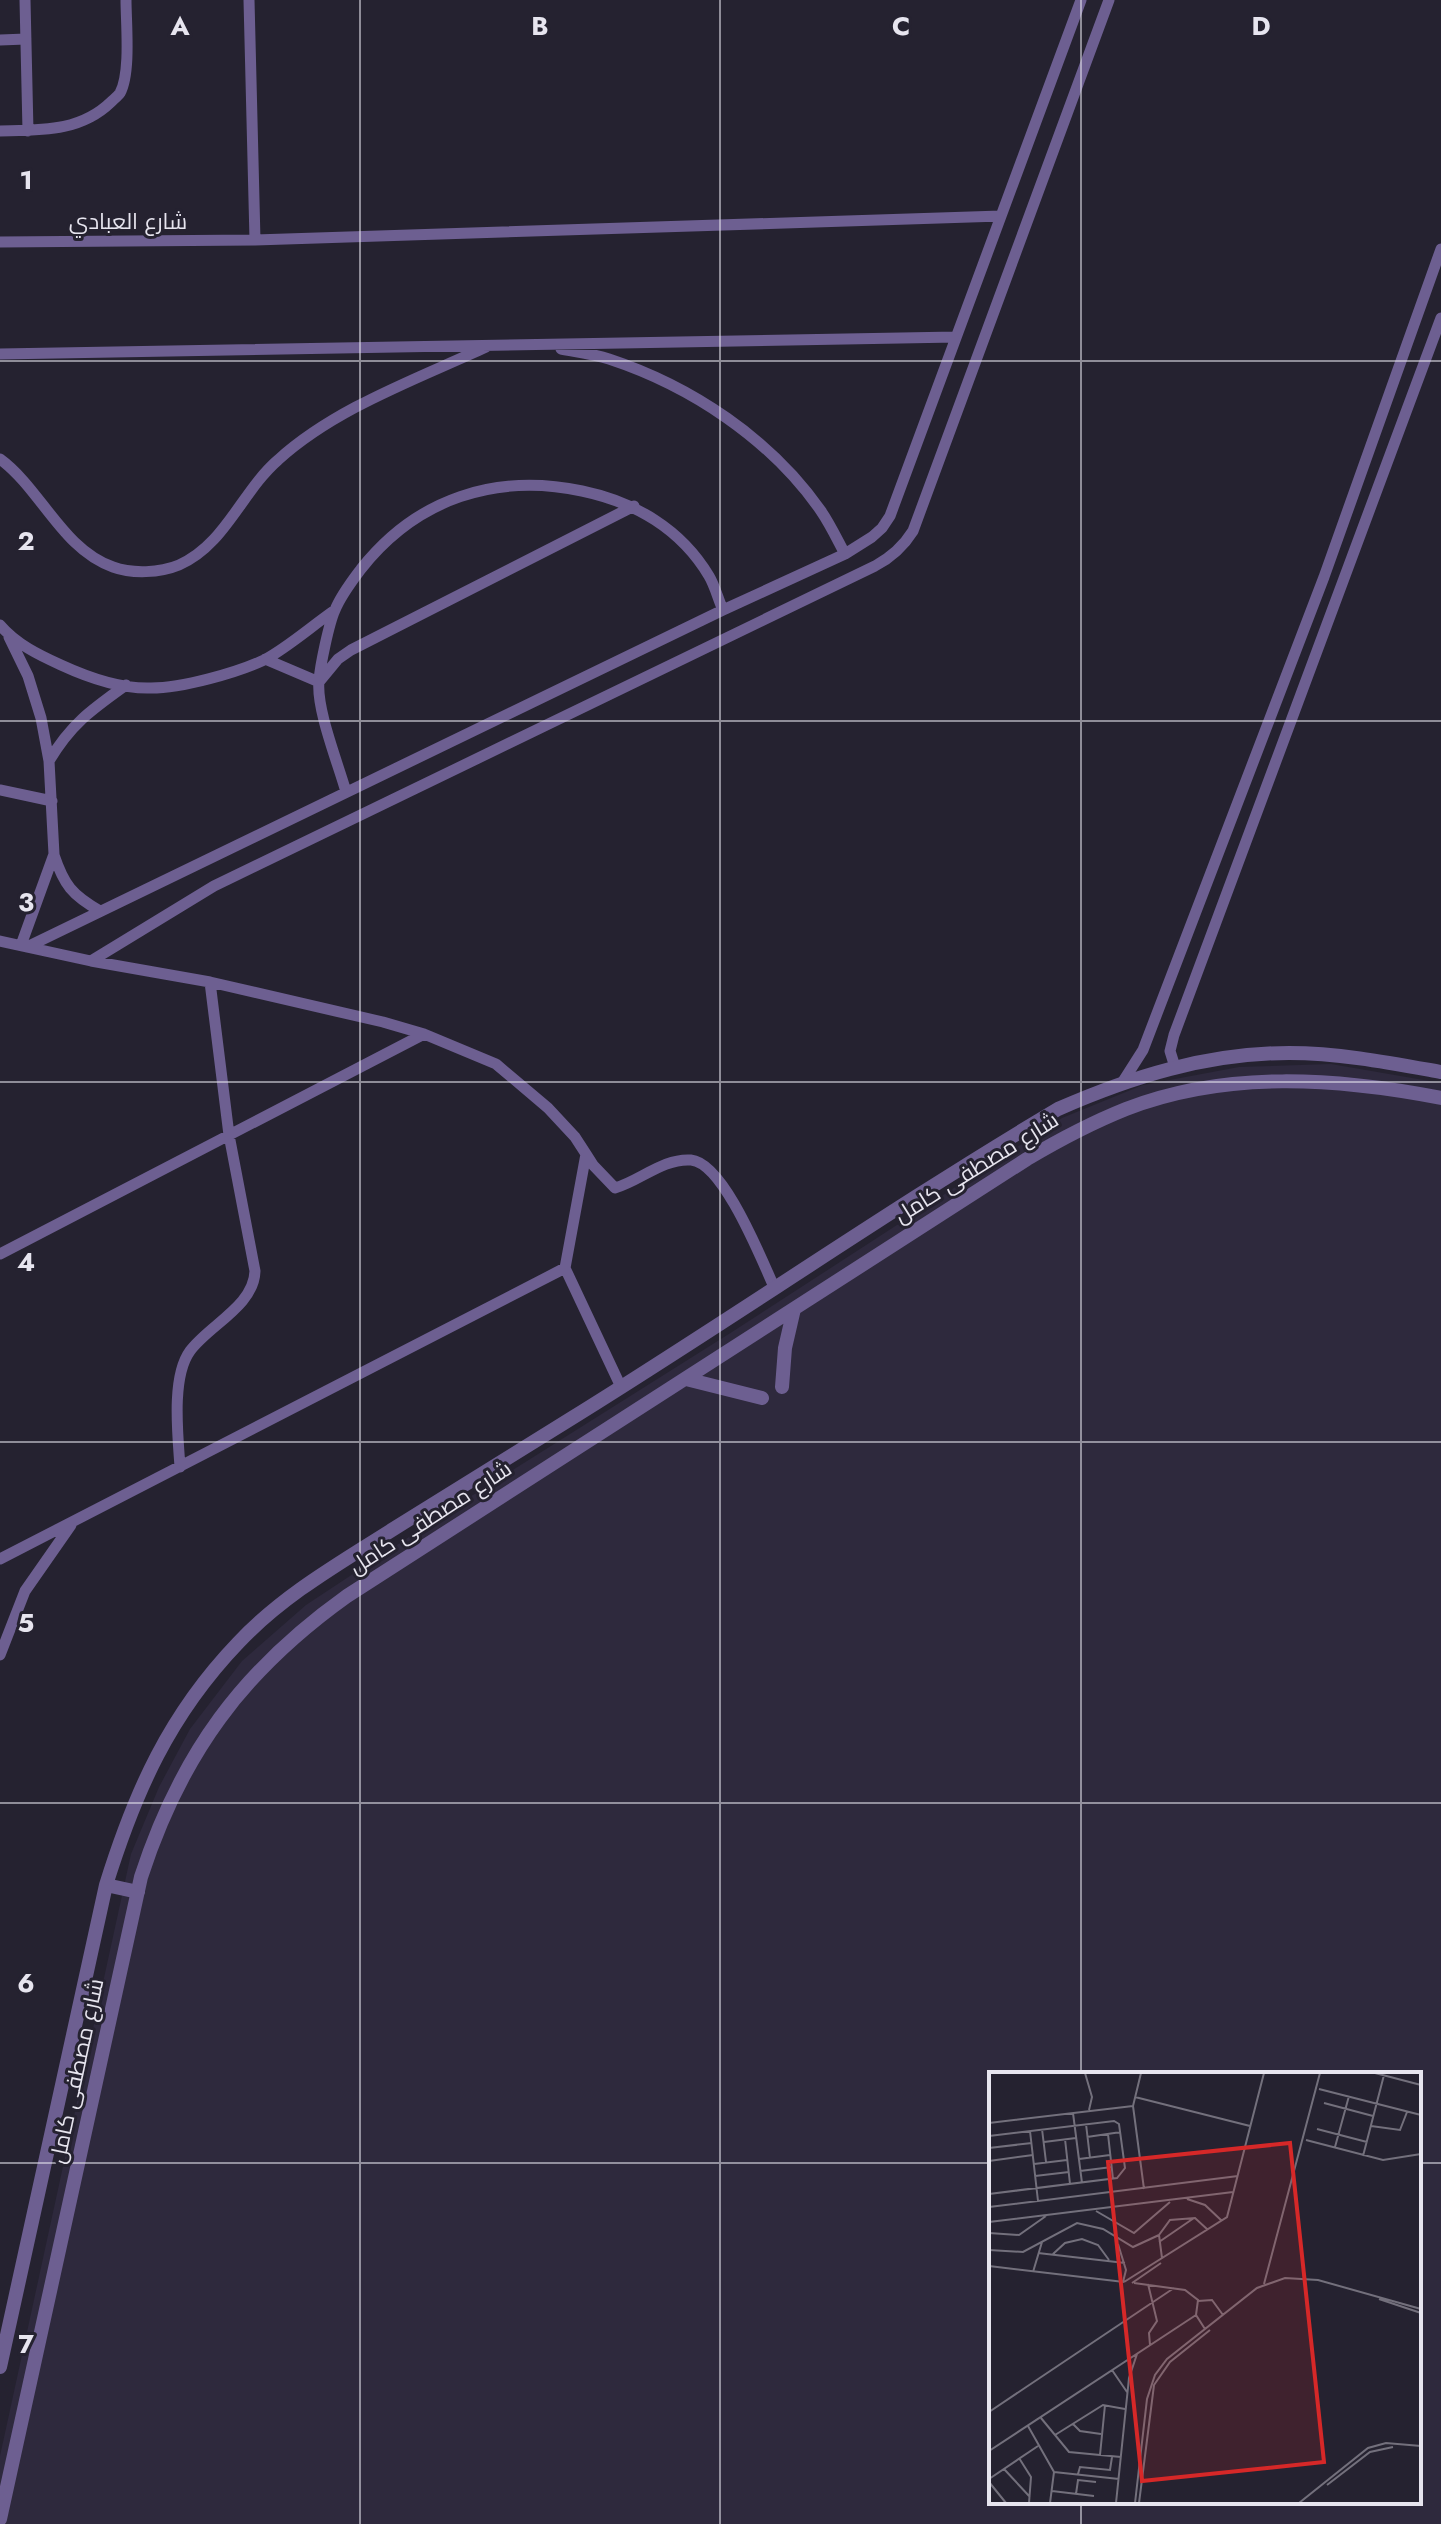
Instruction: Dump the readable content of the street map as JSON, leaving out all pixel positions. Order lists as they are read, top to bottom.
{
  "streets": {
    "street": ["شارع العبادي", "شارع مصطفى كامل"]
  },
  "grid": {
    "columns": [
      "A",
      "B",
      "C",
      "D"
    ],
    "rows": [
      "1",
      "2",
      "3",
      "4",
      "5",
      "6",
      "7"
    ]
  }
}
